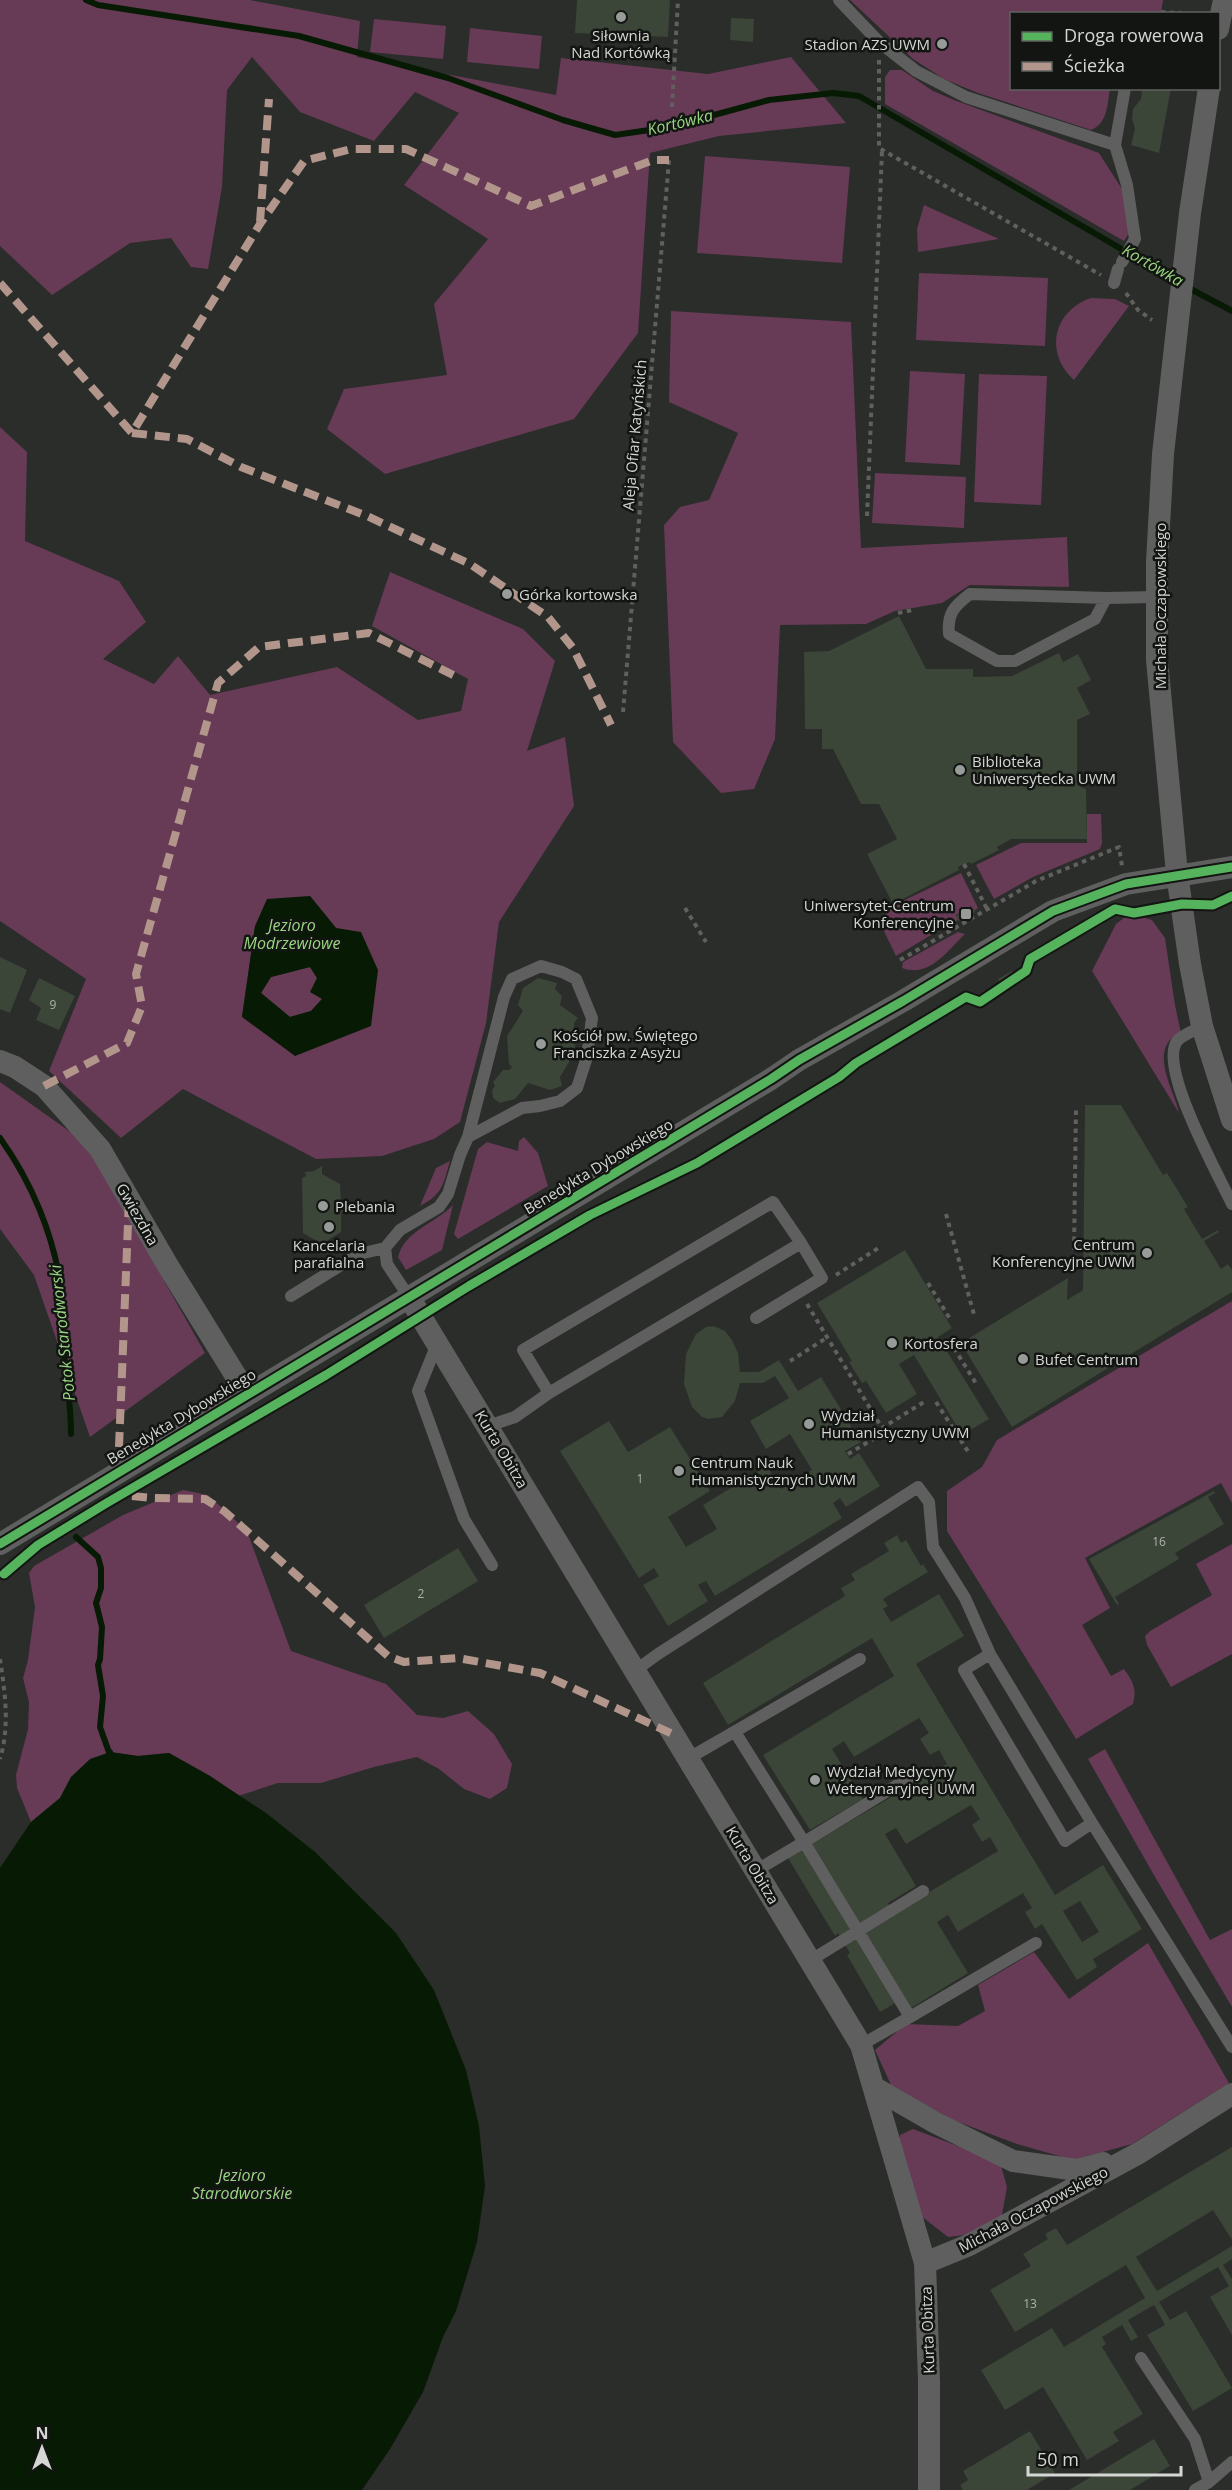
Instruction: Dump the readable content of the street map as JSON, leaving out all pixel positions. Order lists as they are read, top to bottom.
{
  "streets": {
    "street": [
      "Michała Oczapowskiego",
      "Benedykta Dybowskiego",
      "Gwiezdna",
      "Kurta Obitza"
    ],
    "path": ["Aleja Ofiar Katyńskich"]
  },
  "crossings": [
    ["Michała Oczapowskiego", "Benedykta Dybowskiego"],
    ["Michała Oczapowskiego", "Kurta Obitza"],
    ["Benedykta Dybowskiego", "Gwiezdna"],
    ["Benedykta Dybowskiego", "Kurta Obitza"]
  ],
  "water": [
    "Kortówka",
    "Jezioro Modrzewiowe",
    "Potok Starodworski",
    "Jezioro Starodworskie"
  ],
  "places": {
    "other": [
      "Siłownia Nad Kortówką",
      "Stadion AZS UWM",
      "Górka kortowska",
      "Biblioteka Uniwersytecka UWM",
      "Kościół pw. Świętego Franciszka z Asyżu",
      "Plebania",
      "Kancelaria parafialna",
      "Centrum Konferencyjne UWM",
      "Kortosfera",
      "Bufet Centrum",
      "Wydział Humanistyczny UWM",
      "Centrum Nauk Humanistycznych UWM",
      "Wydział Medycyny Weterynaryjnej UWM"
    ],
    "transit": ["Uniwersytet-Centrum Konferencyjne"]
  },
  "house_numbers": [
    "9",
    "1",
    "16",
    "2",
    "13"
  ],
  "legend": ["Droga rowerowa", "Ścieżka"],
  "scale_bar": "50 m",
  "north": "top"
}
